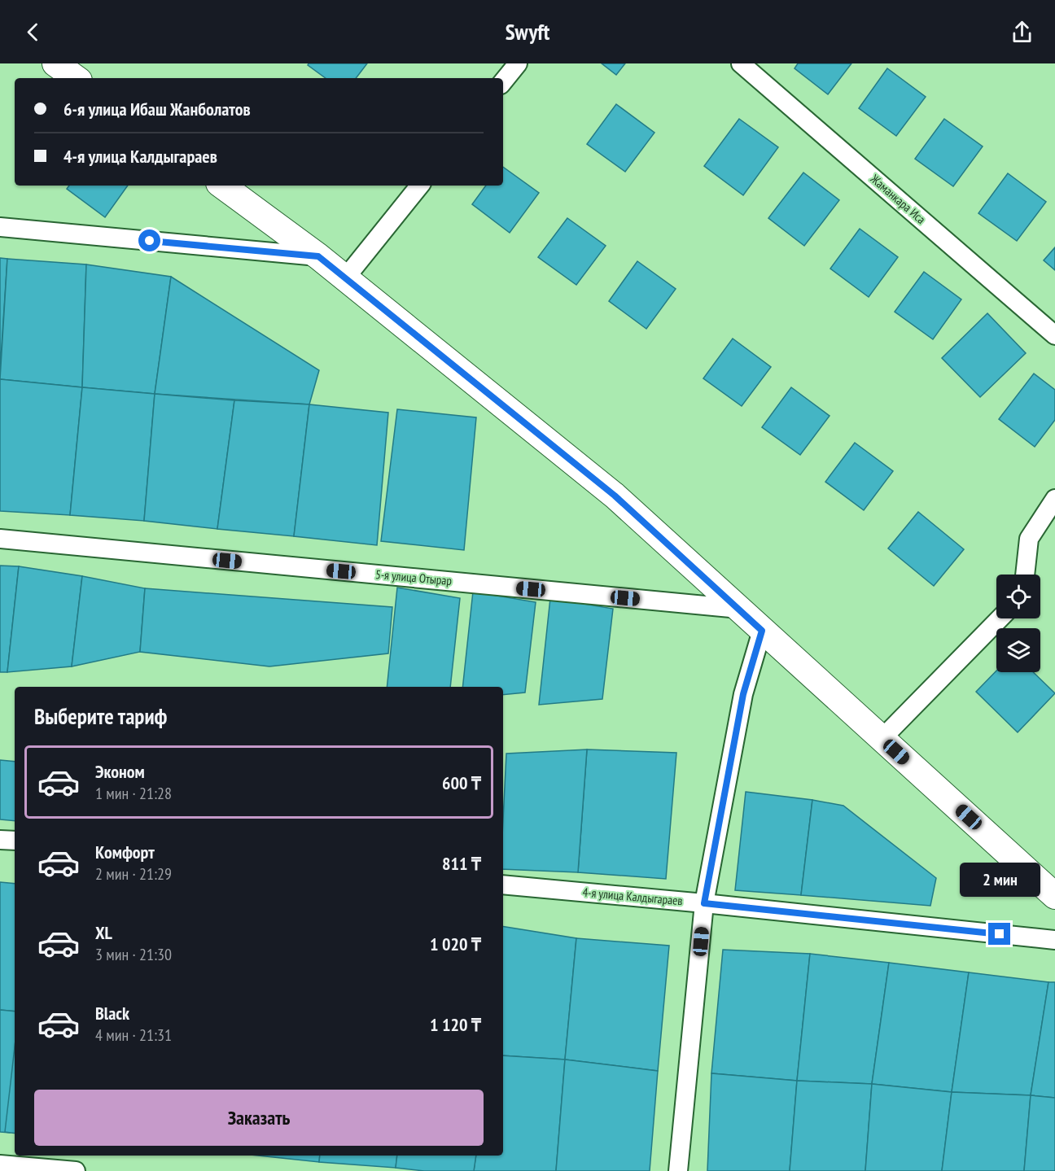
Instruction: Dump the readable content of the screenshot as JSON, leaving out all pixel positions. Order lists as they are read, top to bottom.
{
  "streets": {
    "street": ["Жаманкара Иса", "5-я улица Отырар", "4-я улица Калдыгараев"]
  },
  "page": {
    "header": "Swyft",
    "banner": ["6-я улица Ибаш Жанболатов", "4-я улица Калдыгараев"],
    "heading": "Выберите тариф",
    "list": [
      {
        "name": "Эконом",
        "note": "1 мин · 21:28",
        "value": "600 ₸"
      },
      {
        "name": "Комфорт",
        "note": "2 мин · 21:29",
        "value": "811 ₸"
      },
      {
        "name": "XL",
        "note": "3 мин · 21:30",
        "value": "1 020 ₸"
      },
      {
        "name": "Black",
        "note": "4 мин · 21:31",
        "value": "1 120 ₸"
      }
    ],
    "bubble": "2 мин",
    "buttons": "Заказать"
  }
}
